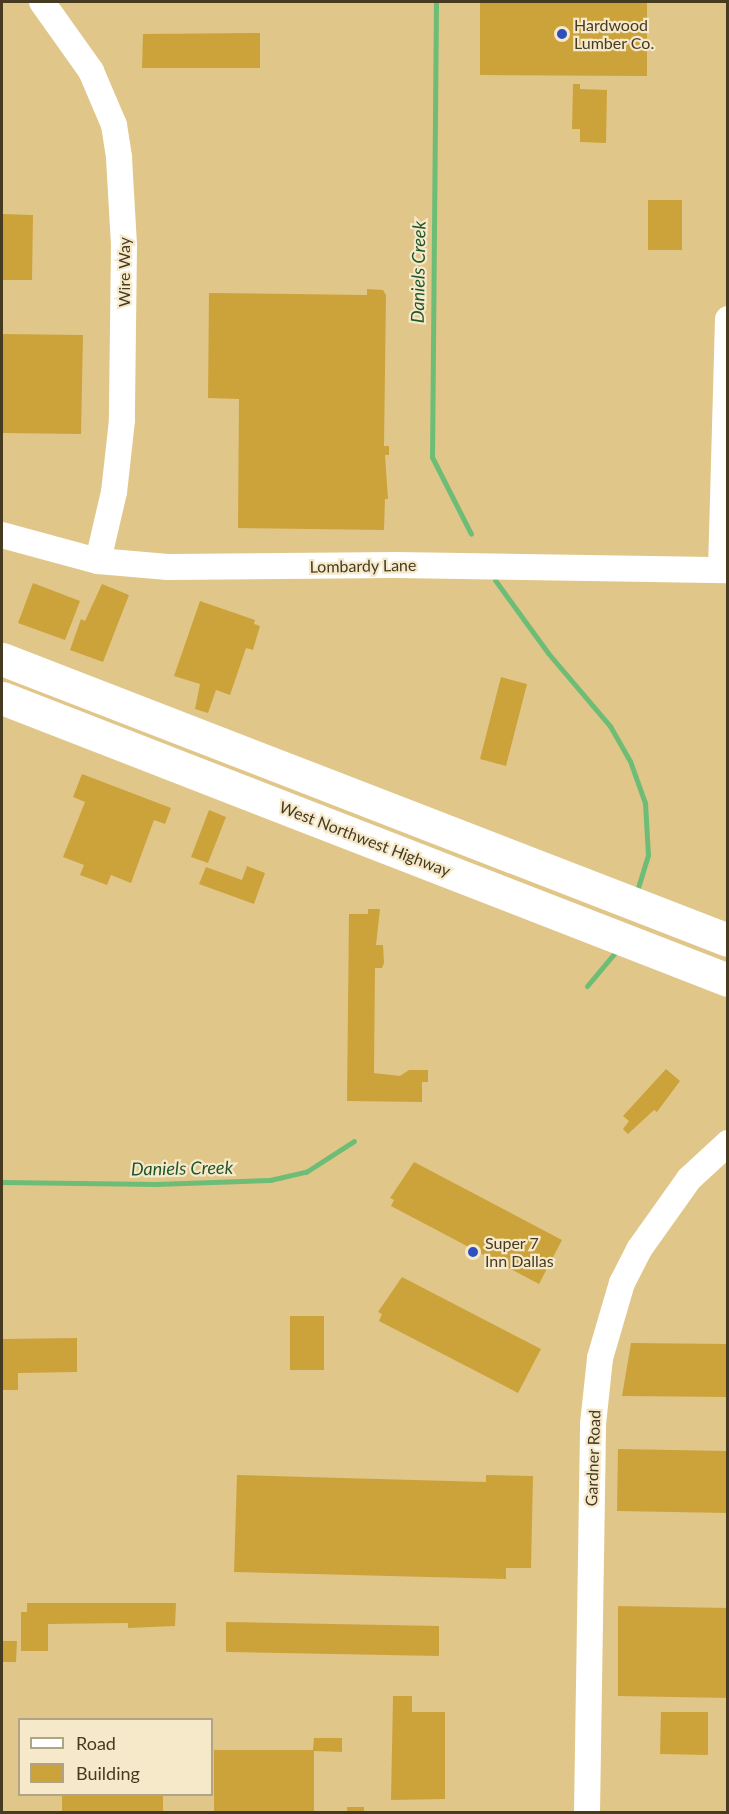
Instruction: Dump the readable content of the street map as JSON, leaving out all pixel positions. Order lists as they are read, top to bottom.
{
  "streets": {
    "main road": ["West Northwest Highway"],
    "street": ["Wire Way", "Lombardy Lane", "Gardner Road"]
  },
  "crossings": [
    ["Wire Way", "Lombardy Lane"]
  ],
  "water": ["Daniels Creek"],
  "places": ["Hardwood Lumber Co.", "Super 7 Inn Dallas"],
  "legend": ["Road", "Building"]
}
